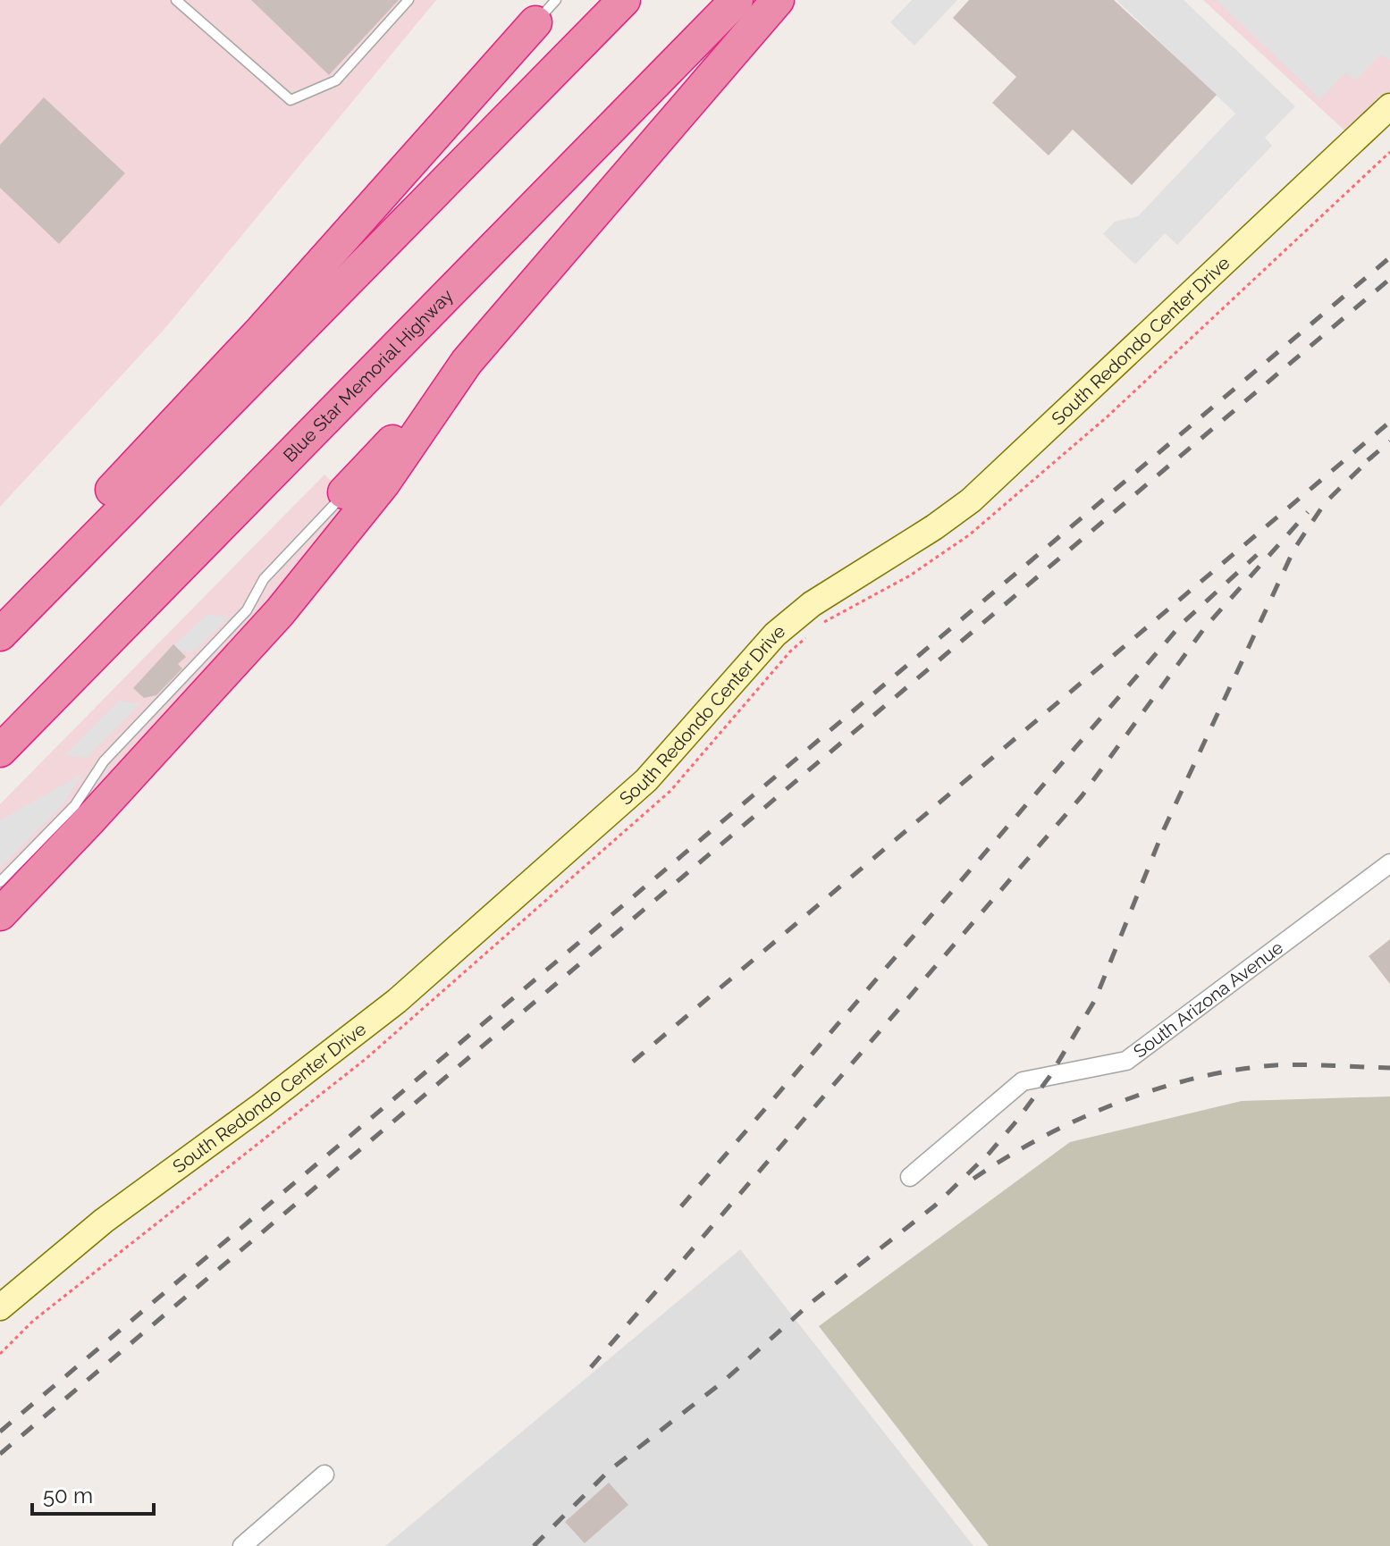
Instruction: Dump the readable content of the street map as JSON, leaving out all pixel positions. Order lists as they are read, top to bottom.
{
  "streets": {
    "highway": ["Blue Star Memorial Highway"],
    "street": ["South Redondo Center Drive", "South Arizona Avenue"]
  },
  "scale_bar": "50 m"
}
